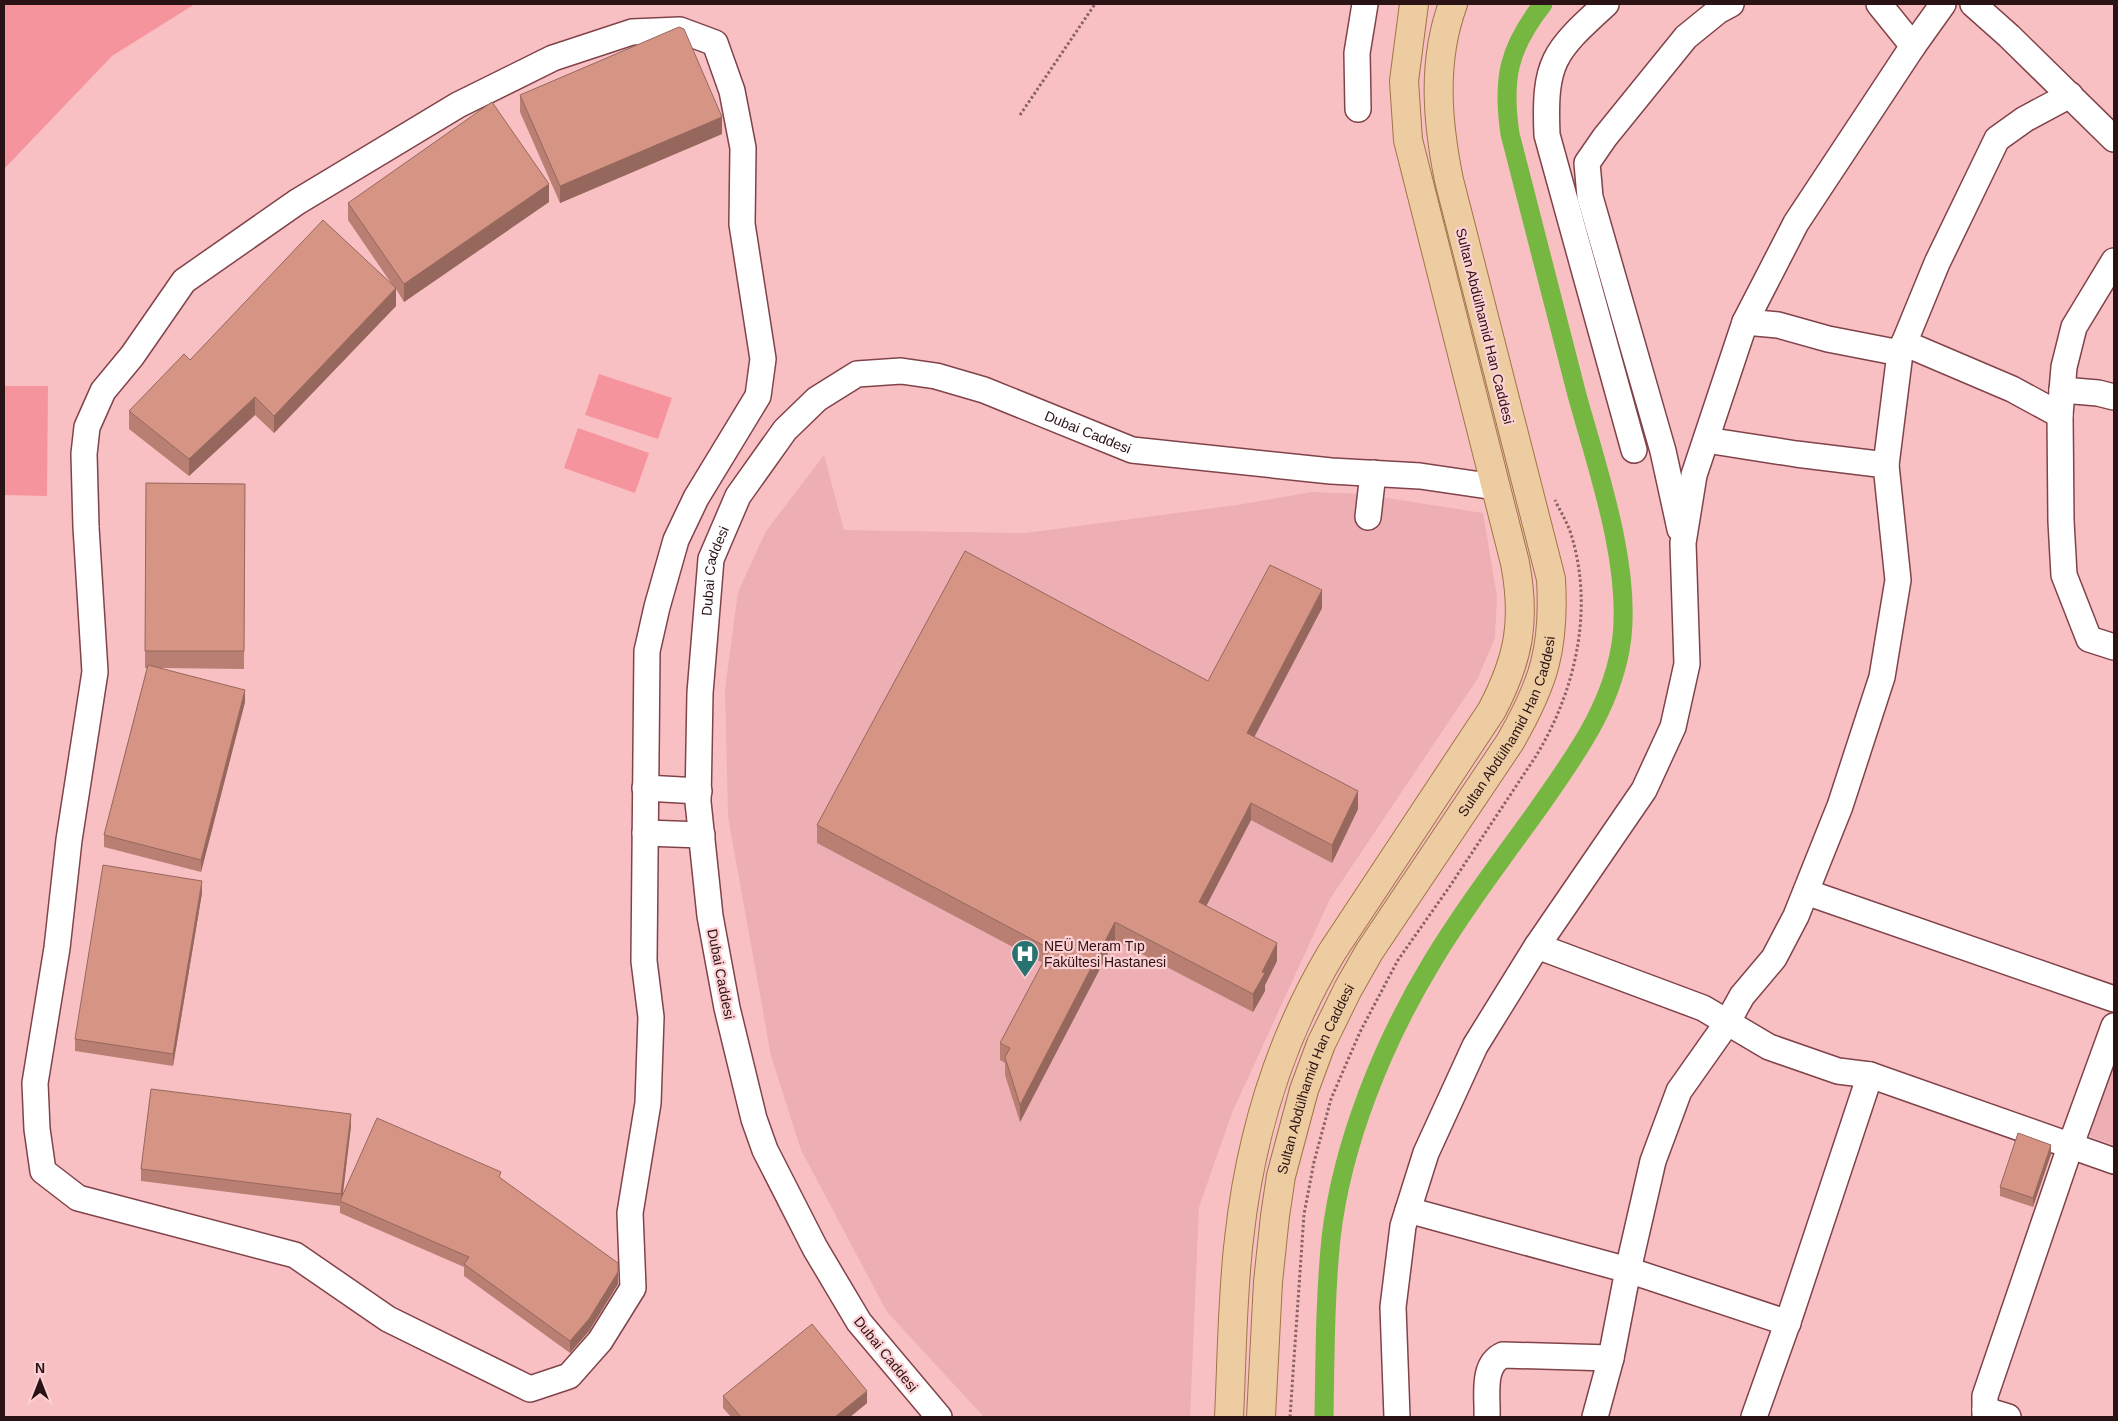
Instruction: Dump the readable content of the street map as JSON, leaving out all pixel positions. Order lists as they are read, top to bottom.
{
  "streets": {
    "main road": ["Sultan Abdülhamid Han Caddesi"],
    "street": ["Dubai Caddesi"]
  },
  "crossings": [
    ["Sultan Abdülhamid Han Caddesi", "Dubai Caddesi"]
  ],
  "places": {
    "hospital": ["NEÜ Meram Tıp Fakültesi Hastanesi"]
  },
  "north": "top"
}
